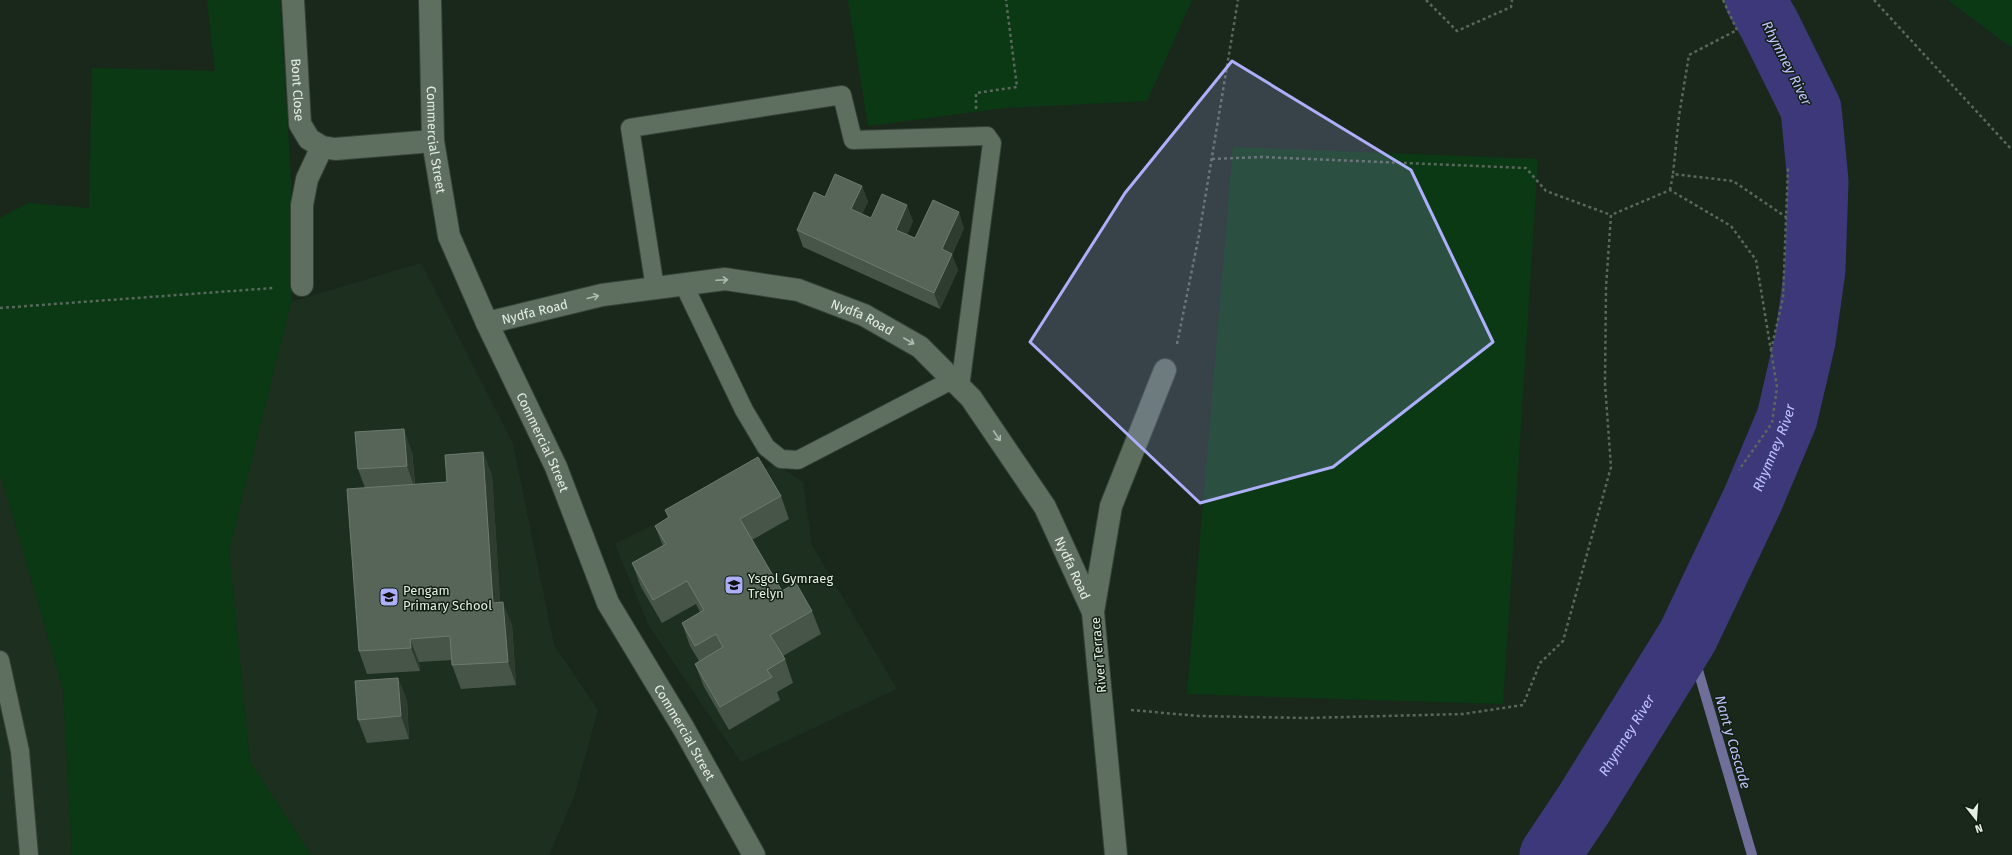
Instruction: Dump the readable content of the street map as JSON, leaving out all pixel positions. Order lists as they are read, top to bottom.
{
  "streets": {
    "street": [
      "Bont Close",
      "Commercial Street",
      "Nydfa Road",
      "River Terrace"
    ]
  },
  "crossings": [
    ["Commercial Street", "Nydfa Road"],
    ["Nydfa Road", "River Terrace"]
  ],
  "one_way": ["Nydfa Road"],
  "water": ["Rhymney River", "Nant y Cascade"],
  "places": {
    "school or university": ["Ysgol Gymraeg Trelyn", "Pengam Primary School"]
  },
  "north": "bottom"
}
